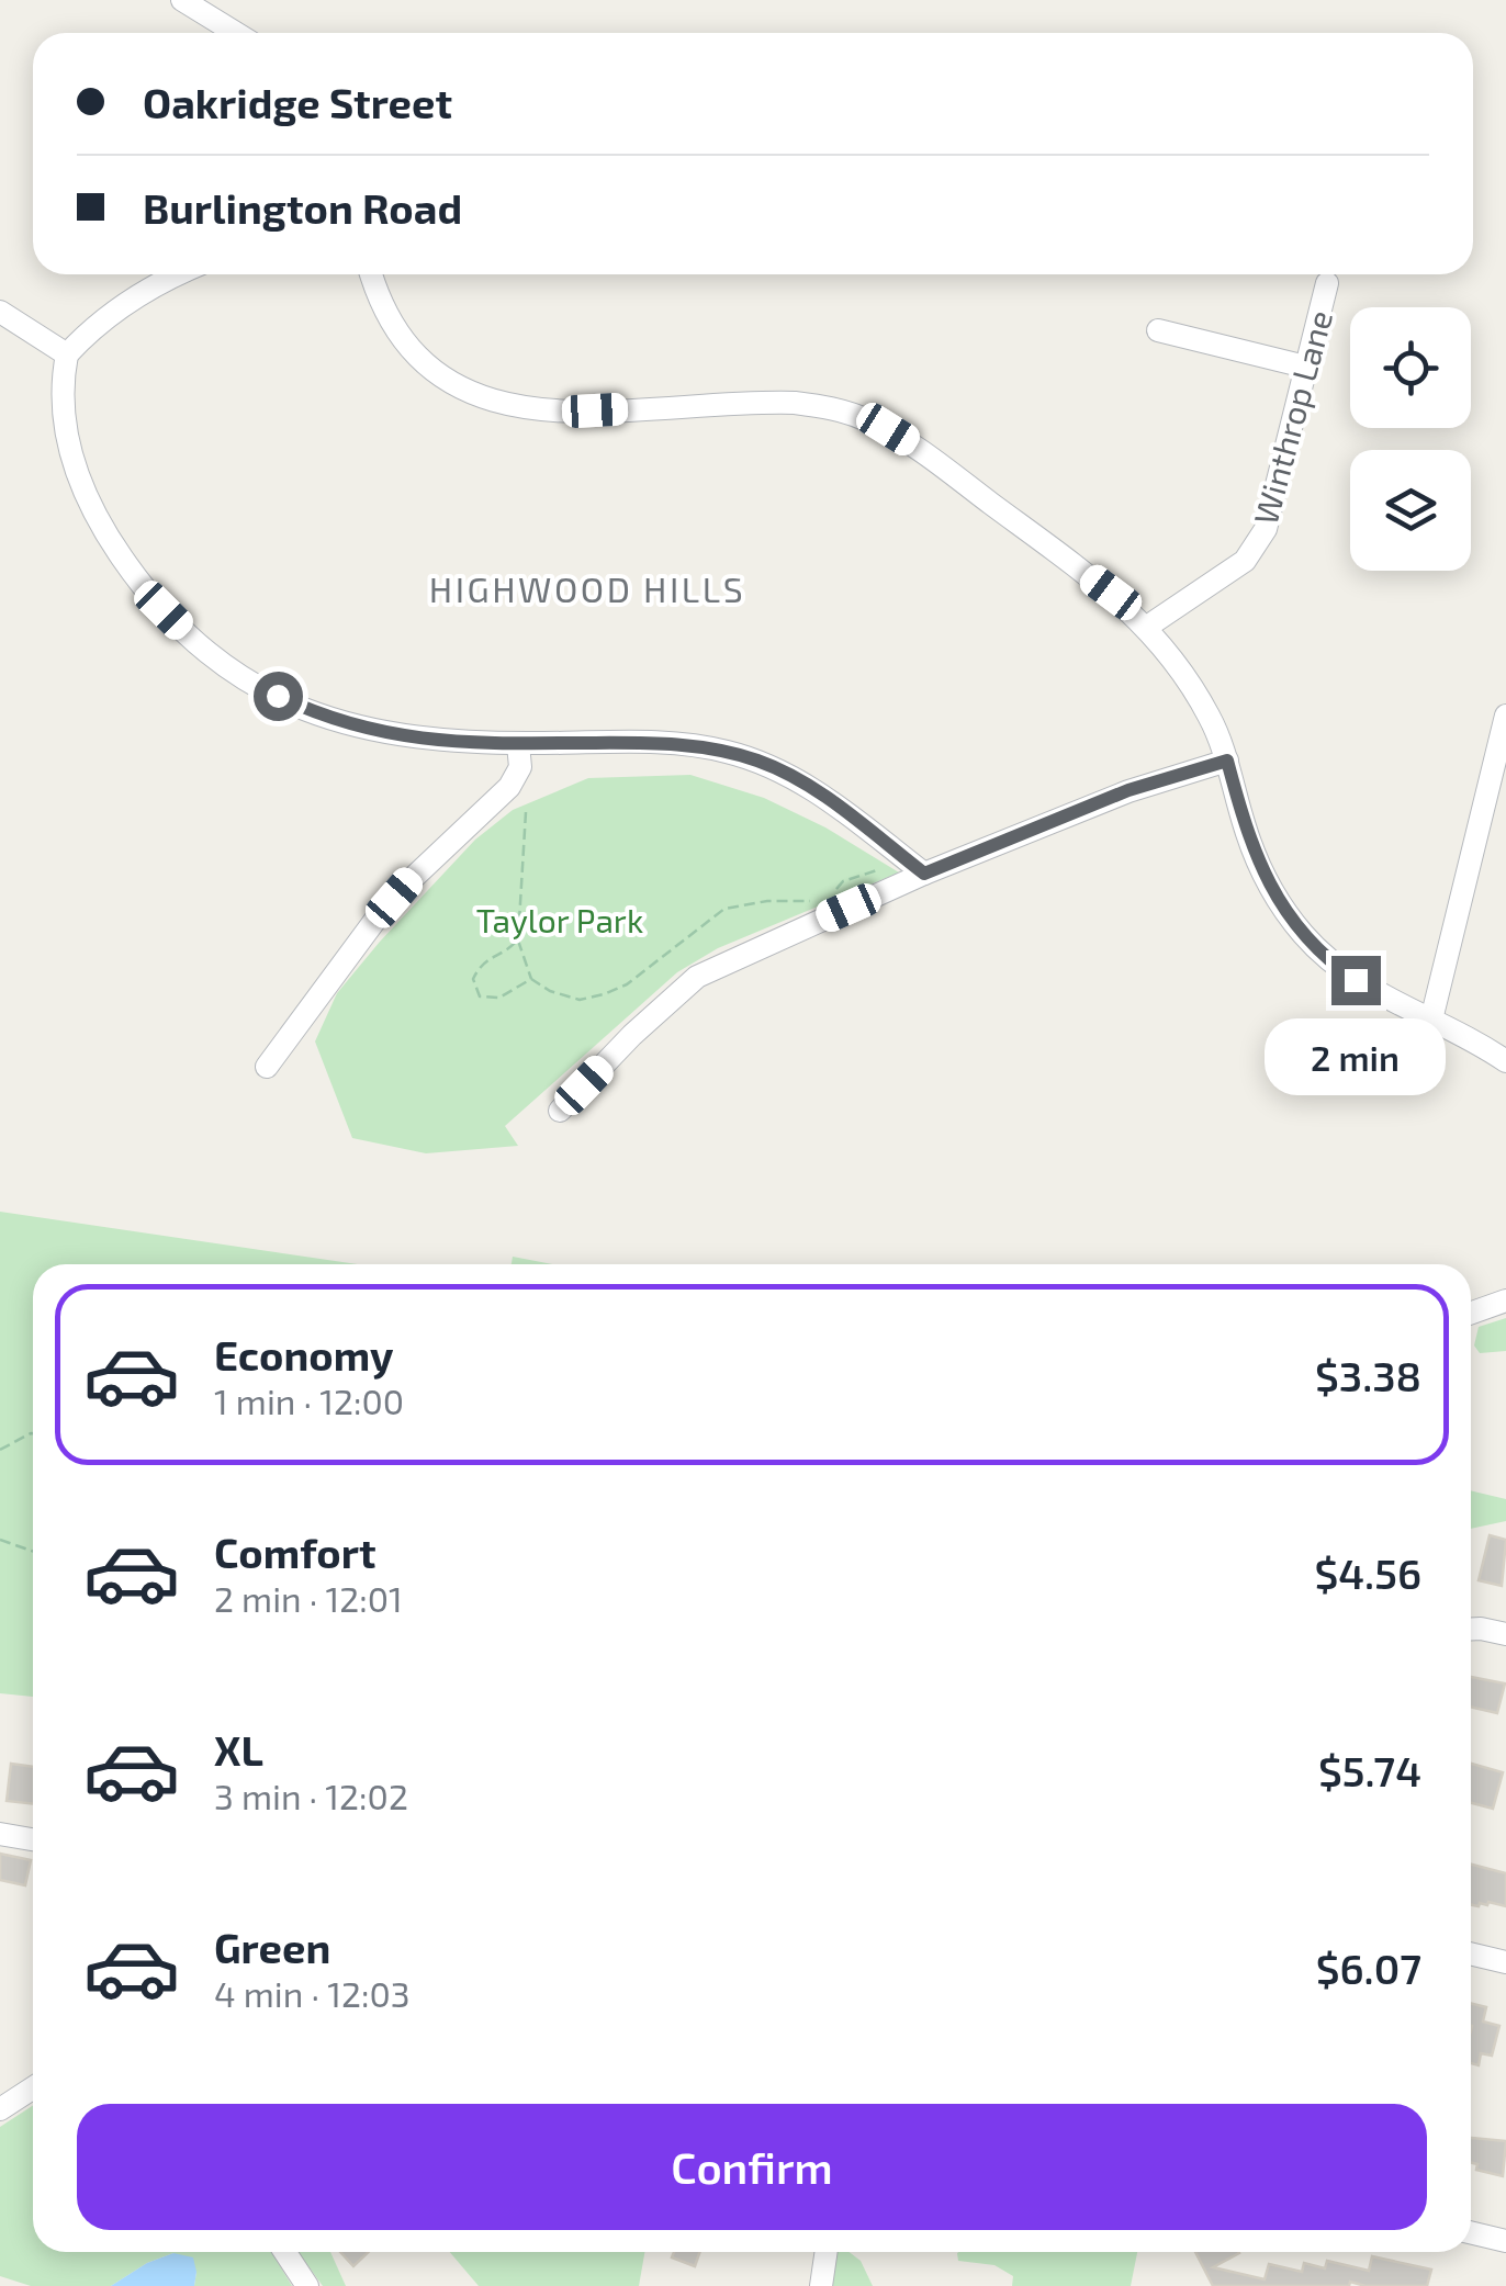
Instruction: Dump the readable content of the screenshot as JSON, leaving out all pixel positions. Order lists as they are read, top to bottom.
{
  "streets": {
    "street": ["Winthrop Lane"]
  },
  "districts": ["HIGHWOOD HILLS"],
  "parks": ["Taylor Park"],
  "page": {
    "banner": ["Oakridge Street", "Burlington Road"],
    "bubble": "2 min",
    "list": [
      {
        "name": "Economy",
        "note": "1 min · 12:00",
        "value": "$3.38"
      },
      {
        "name": "Comfort",
        "note": "2 min · 12:01",
        "value": "$4.56"
      },
      {
        "name": "XL",
        "note": "3 min · 12:02",
        "value": "$5.74"
      },
      {
        "name": "Green",
        "note": "4 min · 12:03",
        "value": "$6.07"
      }
    ],
    "buttons": "Confirm"
  }
}
